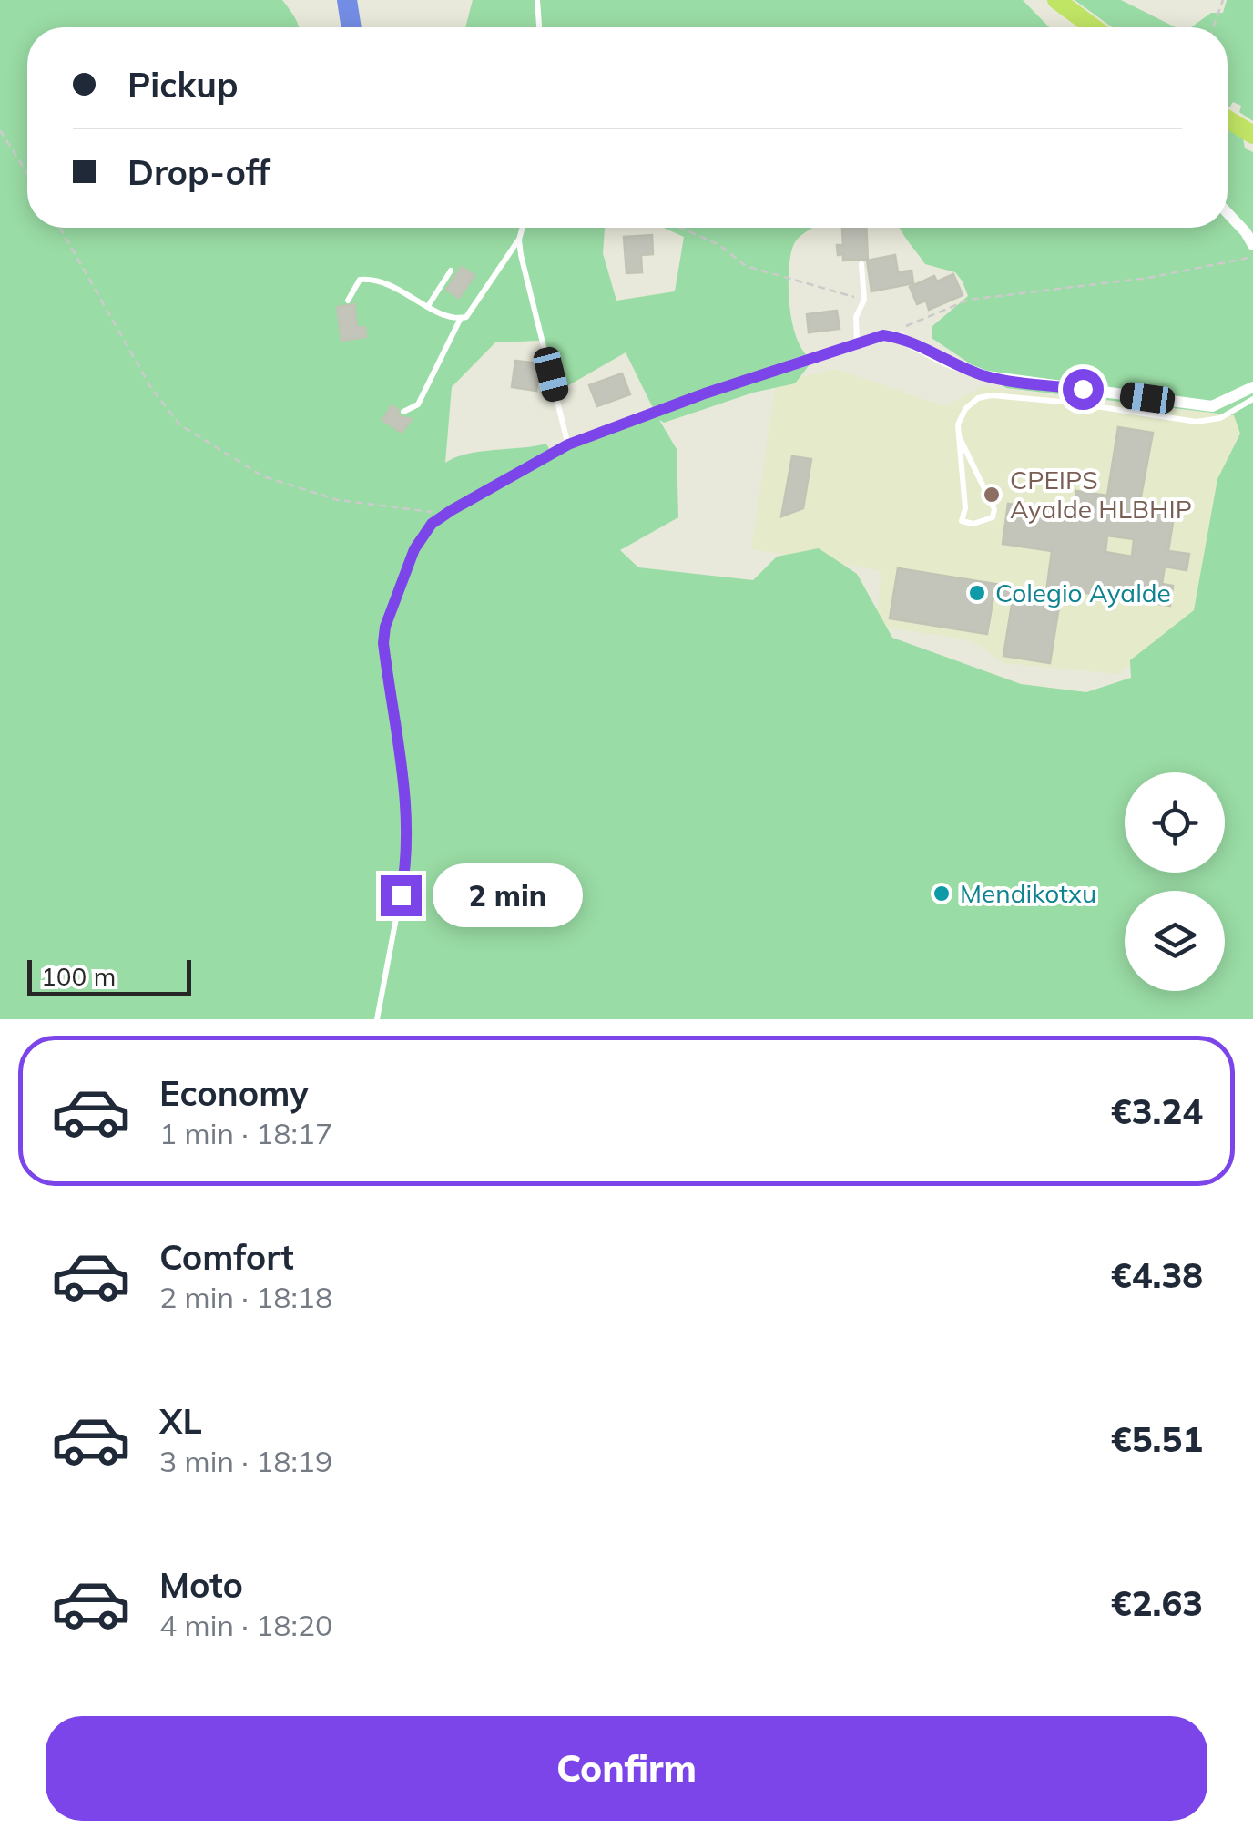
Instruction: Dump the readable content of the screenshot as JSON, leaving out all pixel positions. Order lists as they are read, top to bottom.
{
  "places": ["CPEIPS Ayalde HLBHIP", "Colegio Ayalde", "Mendikotxu"],
  "scale_bar": "100 m",
  "page": {
    "banner": ["Pickup", "Drop-off"],
    "bubble": "2 min",
    "scale": "100 m",
    "list": [
      {
        "name": "Economy",
        "note": "1 min · 18:17",
        "value": "€3.24"
      },
      {
        "name": "Comfort",
        "note": "2 min · 18:18",
        "value": "€4.38"
      },
      {
        "name": "XL",
        "note": "3 min · 18:19",
        "value": "€5.51"
      },
      {
        "name": "Moto",
        "note": "4 min · 18:20",
        "value": "€2.63"
      }
    ],
    "buttons": "Confirm"
  }
}
